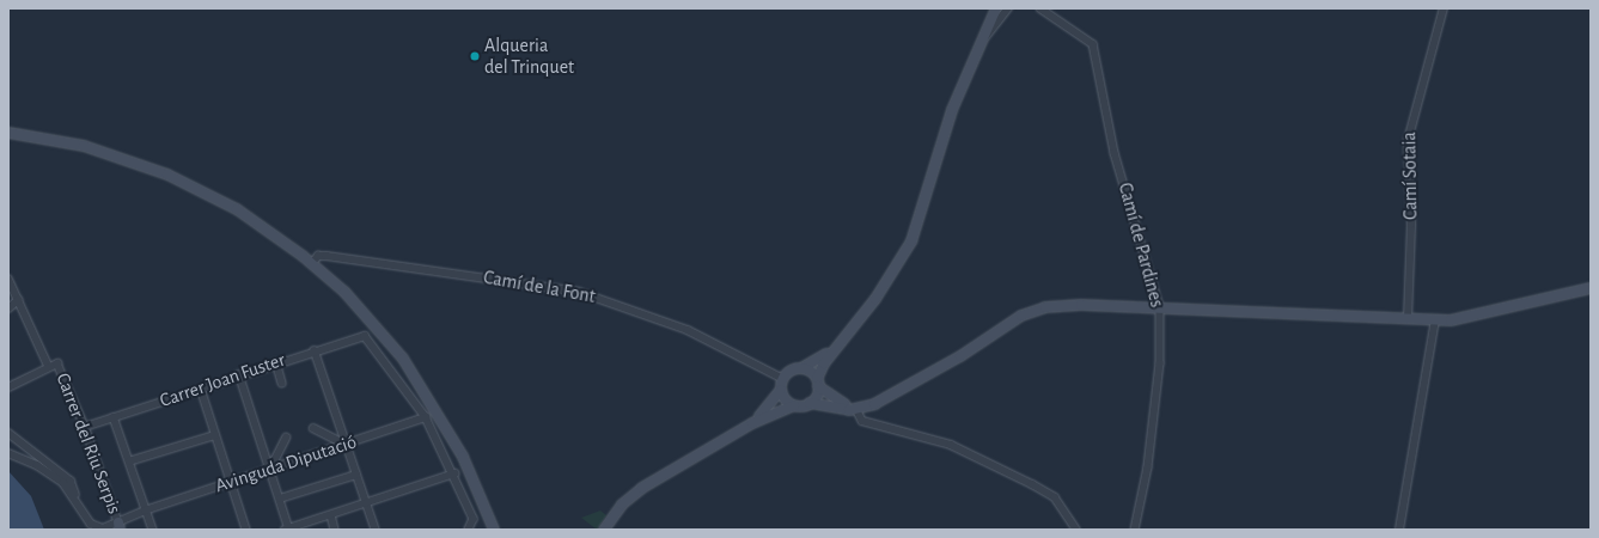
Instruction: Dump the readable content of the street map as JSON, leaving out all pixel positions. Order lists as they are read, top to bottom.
{
  "streets": {
    "street": [
      "Camí Sotaia",
      "Camí de Pardines",
      "Camí de la Font",
      "Carrer Joan Fuster",
      "Carrer del Riu Serpis",
      "Avinguda Diputació"
    ]
  },
  "crossings": [
    ["Carrer Joan Fuster", "Carrer del Riu Serpis"],
    ["Carrer Joan Fuster", "Avinguda Diputació"],
    ["Carrer del Riu Serpis", "Avinguda Diputació"]
  ],
  "places": ["Alqueria del Trinquet"]
}
